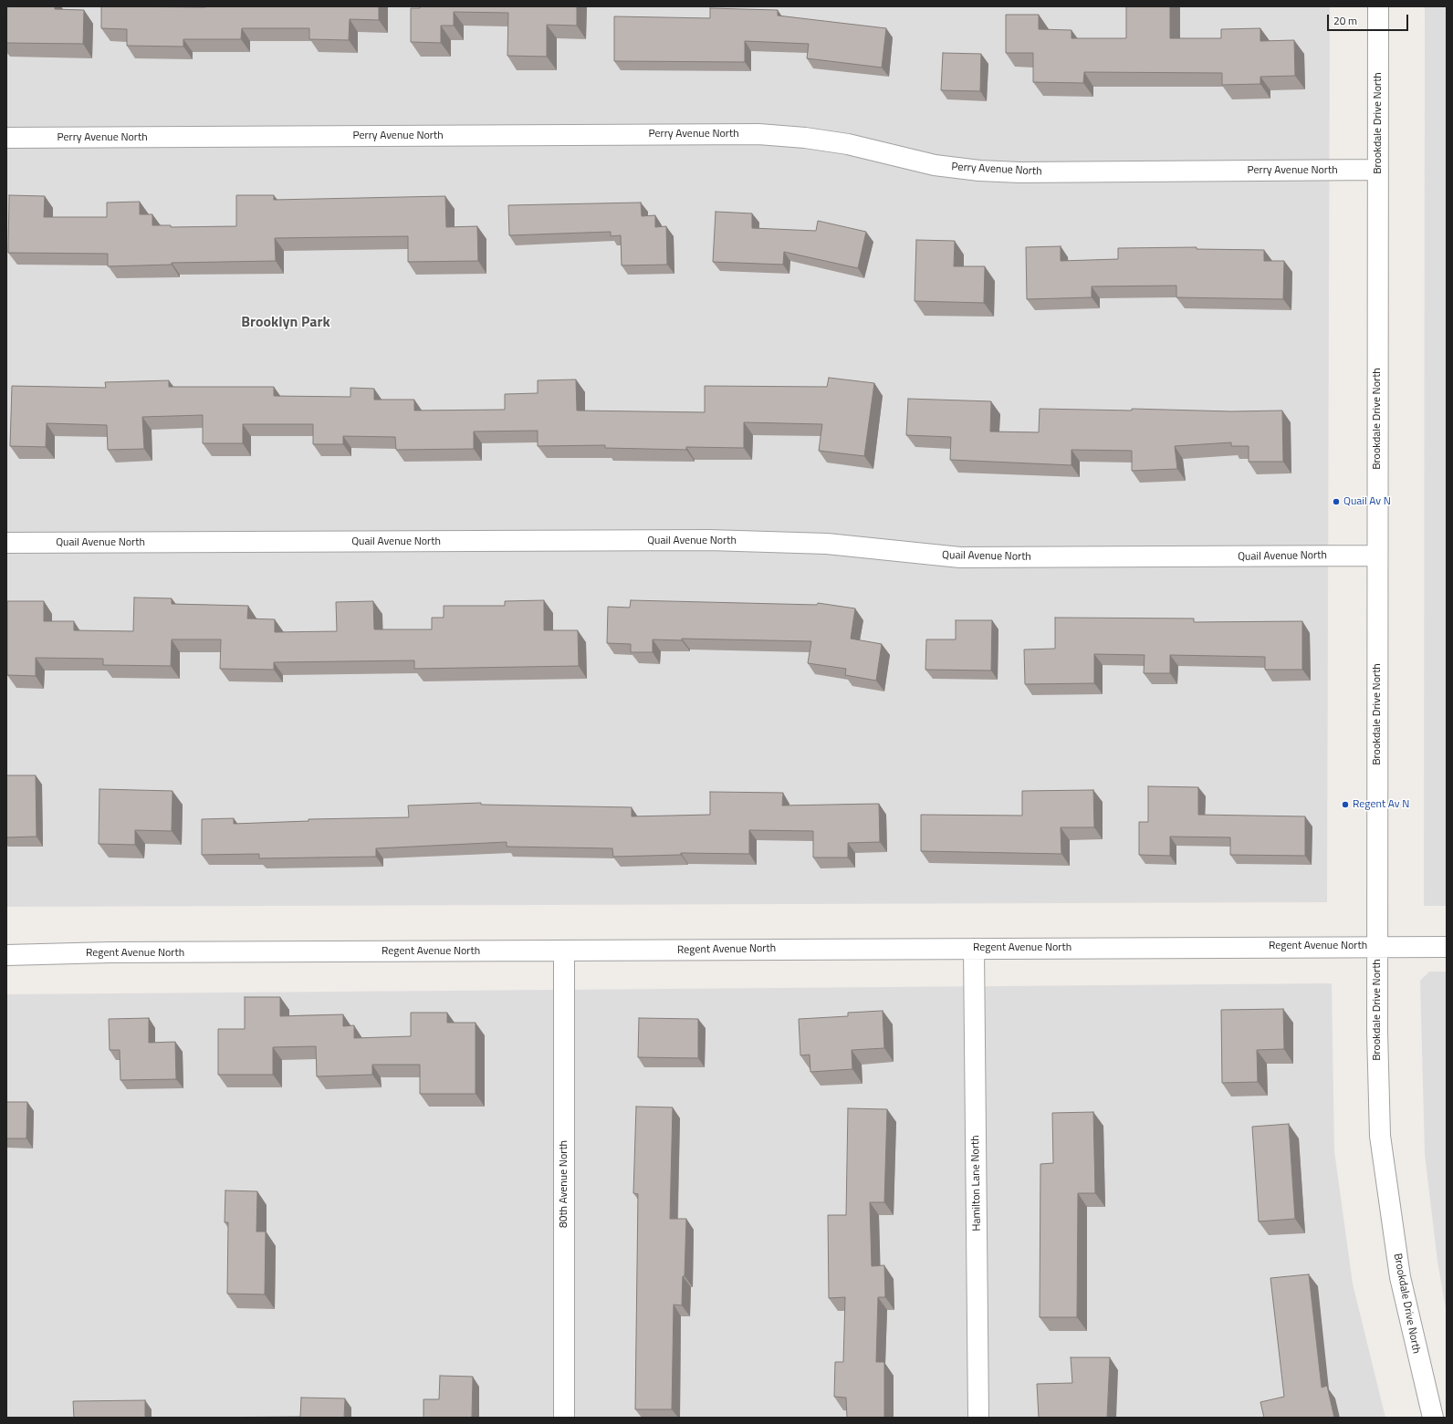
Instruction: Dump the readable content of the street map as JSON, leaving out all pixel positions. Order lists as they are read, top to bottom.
{
  "streets": {
    "street": [
      "Brookdale Drive North",
      "Perry Avenue North",
      "Quail Avenue North",
      "Regent Avenue North",
      "Hamilton Lane North",
      "80th Avenue North"
    ]
  },
  "crossings": [
    ["Brookdale Drive North", "Perry Avenue North"],
    ["Brookdale Drive North", "Quail Avenue North"],
    ["Brookdale Drive North", "Regent Avenue North"],
    ["Regent Avenue North", "Hamilton Lane North"],
    ["Regent Avenue North", "80th Avenue North"]
  ],
  "districts": ["Brooklyn Park"],
  "places": ["Quail Av N", "Regent Av N"],
  "scale_bar": "20 m"
}
